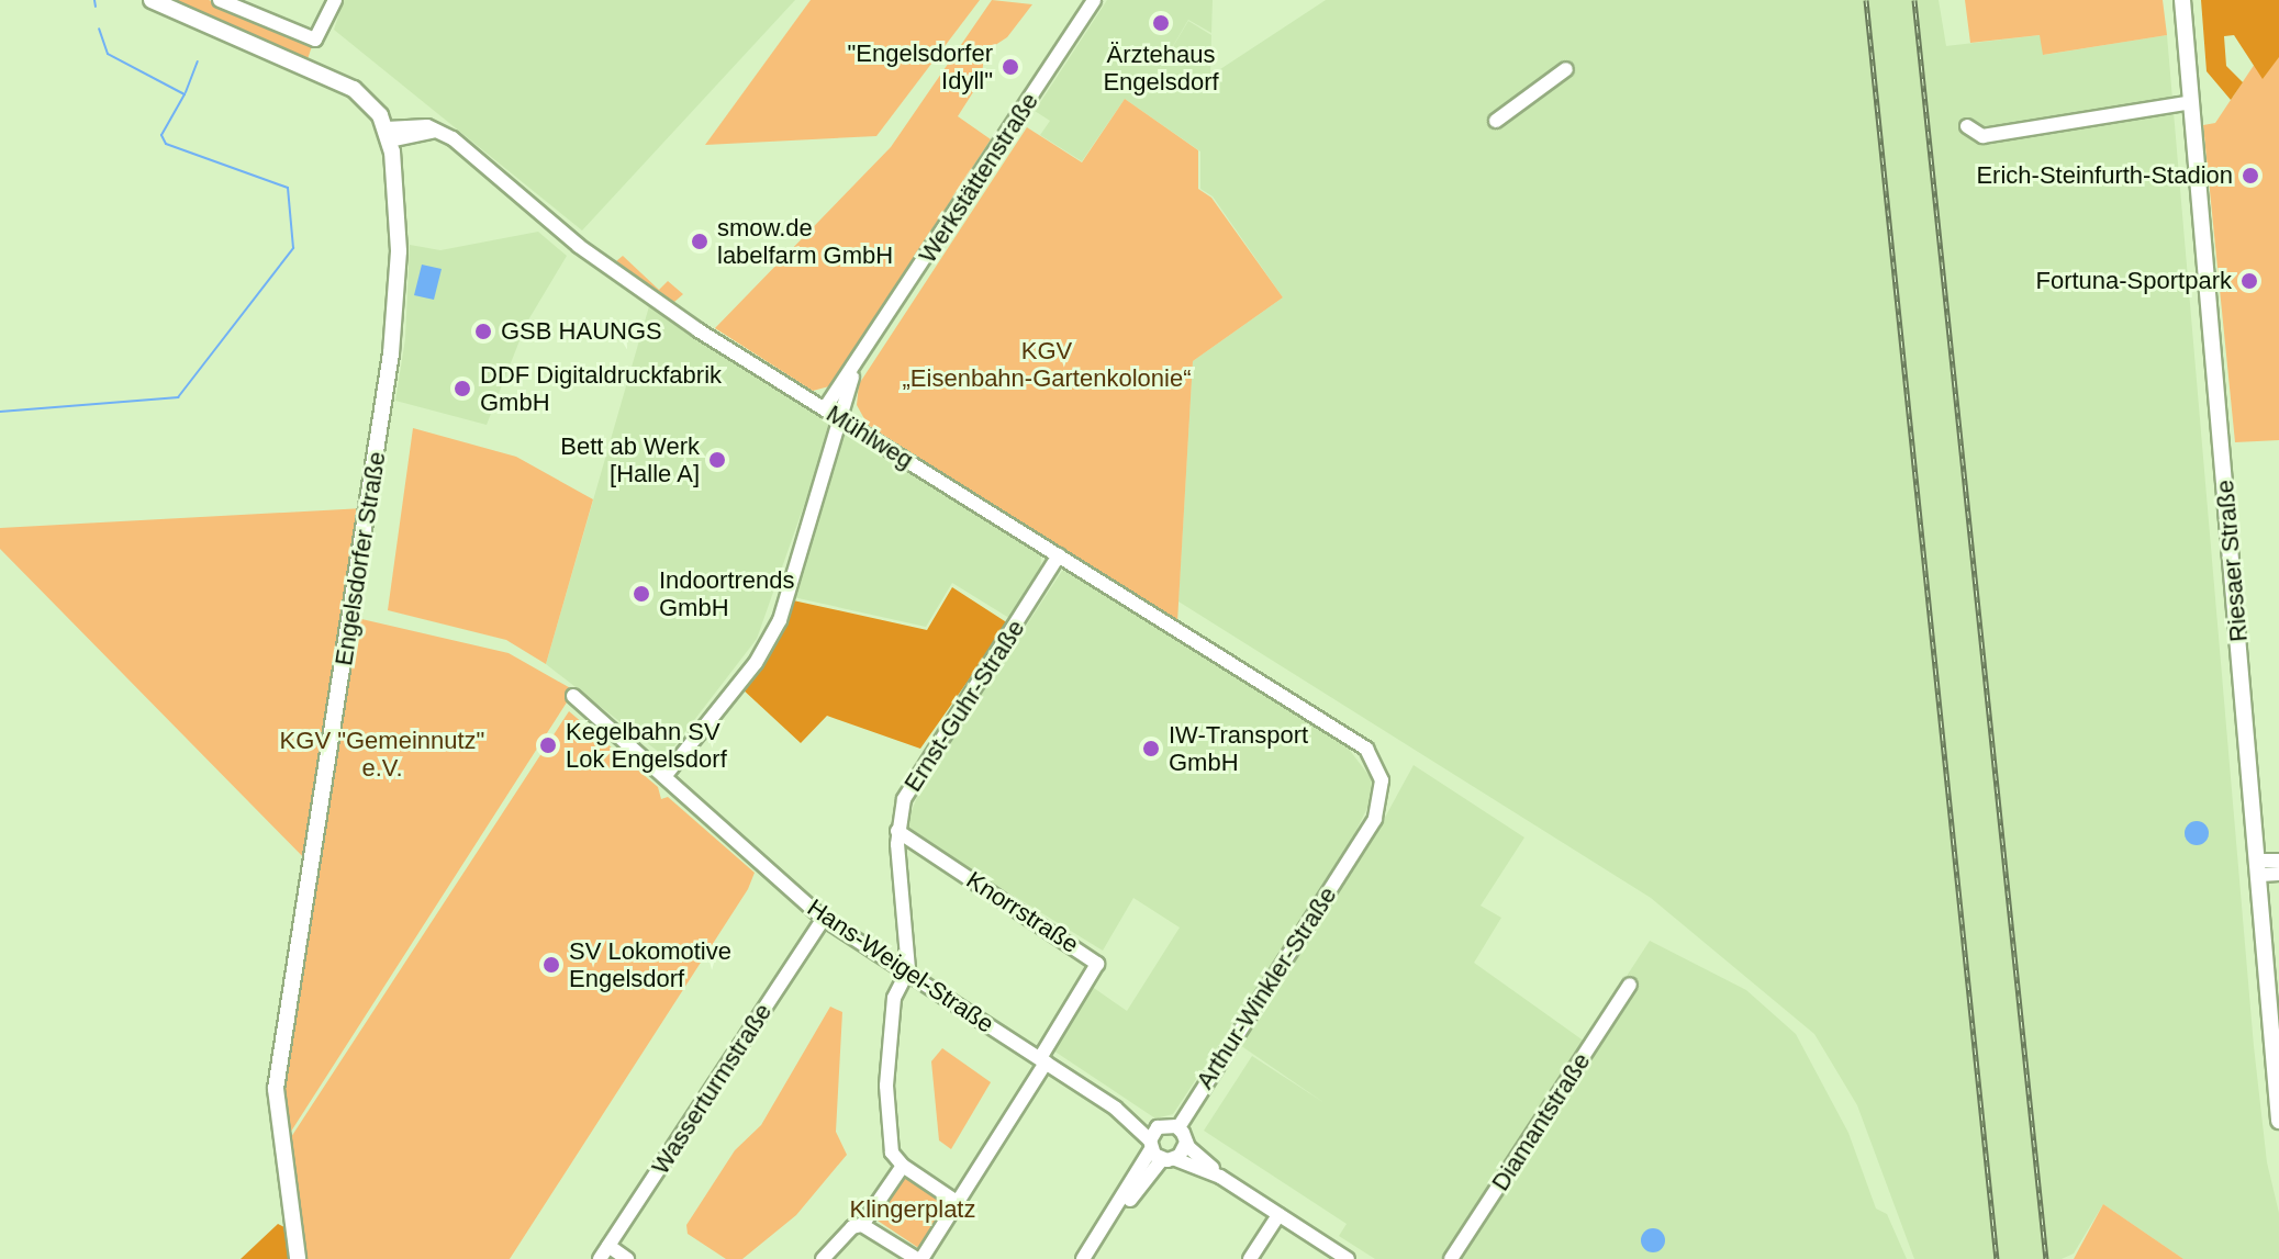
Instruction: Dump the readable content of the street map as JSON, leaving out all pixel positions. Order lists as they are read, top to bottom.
{
  "streets": {
    "main road": ["Engelsdorfer Straße", "Riesaer Straße"],
    "street": [
      "Werkstättenstraße",
      "Mühlweg",
      "Ernst-Guhr-Straße",
      "Knorrstraße",
      "Hans-Weigel-Straße",
      "Arthur-Winkler-Straße",
      "Wasserturmstraße",
      "Diamantstraße"
    ]
  },
  "crossings": [
    ["Werkstättenstraße", "Mühlweg"],
    ["Werkstättenstraße", "Hans-Weigel-Straße"],
    ["Mühlweg", "Engelsdorfer Straße"],
    ["Mühlweg", "Ernst-Guhr-Straße"],
    ["Mühlweg", "Arthur-Winkler-Straße"],
    ["Ernst-Guhr-Straße", "Knorrstraße"],
    ["Ernst-Guhr-Straße", "Hans-Weigel-Straße"],
    ["Knorrstraße", "Hans-Weigel-Straße"],
    ["Hans-Weigel-Straße", "Arthur-Winkler-Straße"],
    ["Hans-Weigel-Straße", "Wasserturmstraße"]
  ],
  "parks": ["KGV „Eisenbahn-Gartenkolonie“", "KGV \"Gemeinnutz\" e.V.", "Klingerplatz"],
  "places": [
    "Ärztehaus Engelsdorf",
    "\"Engelsdorfer Idyll\"",
    "Erich-Steinfurth-Stadion",
    "smow.de labelfarm GmbH",
    "Fortuna-Sportpark",
    "GSB HAUNGS",
    "DDF Digitaldruckfabrik GmbH",
    "Bett ab Werk [Halle A]",
    "Indoortrends GmbH",
    "Kegelbahn SV Lok Engelsdorf",
    "IW-Transport GmbH",
    "SV Lokomotive Engelsdorf"
  ]
}
